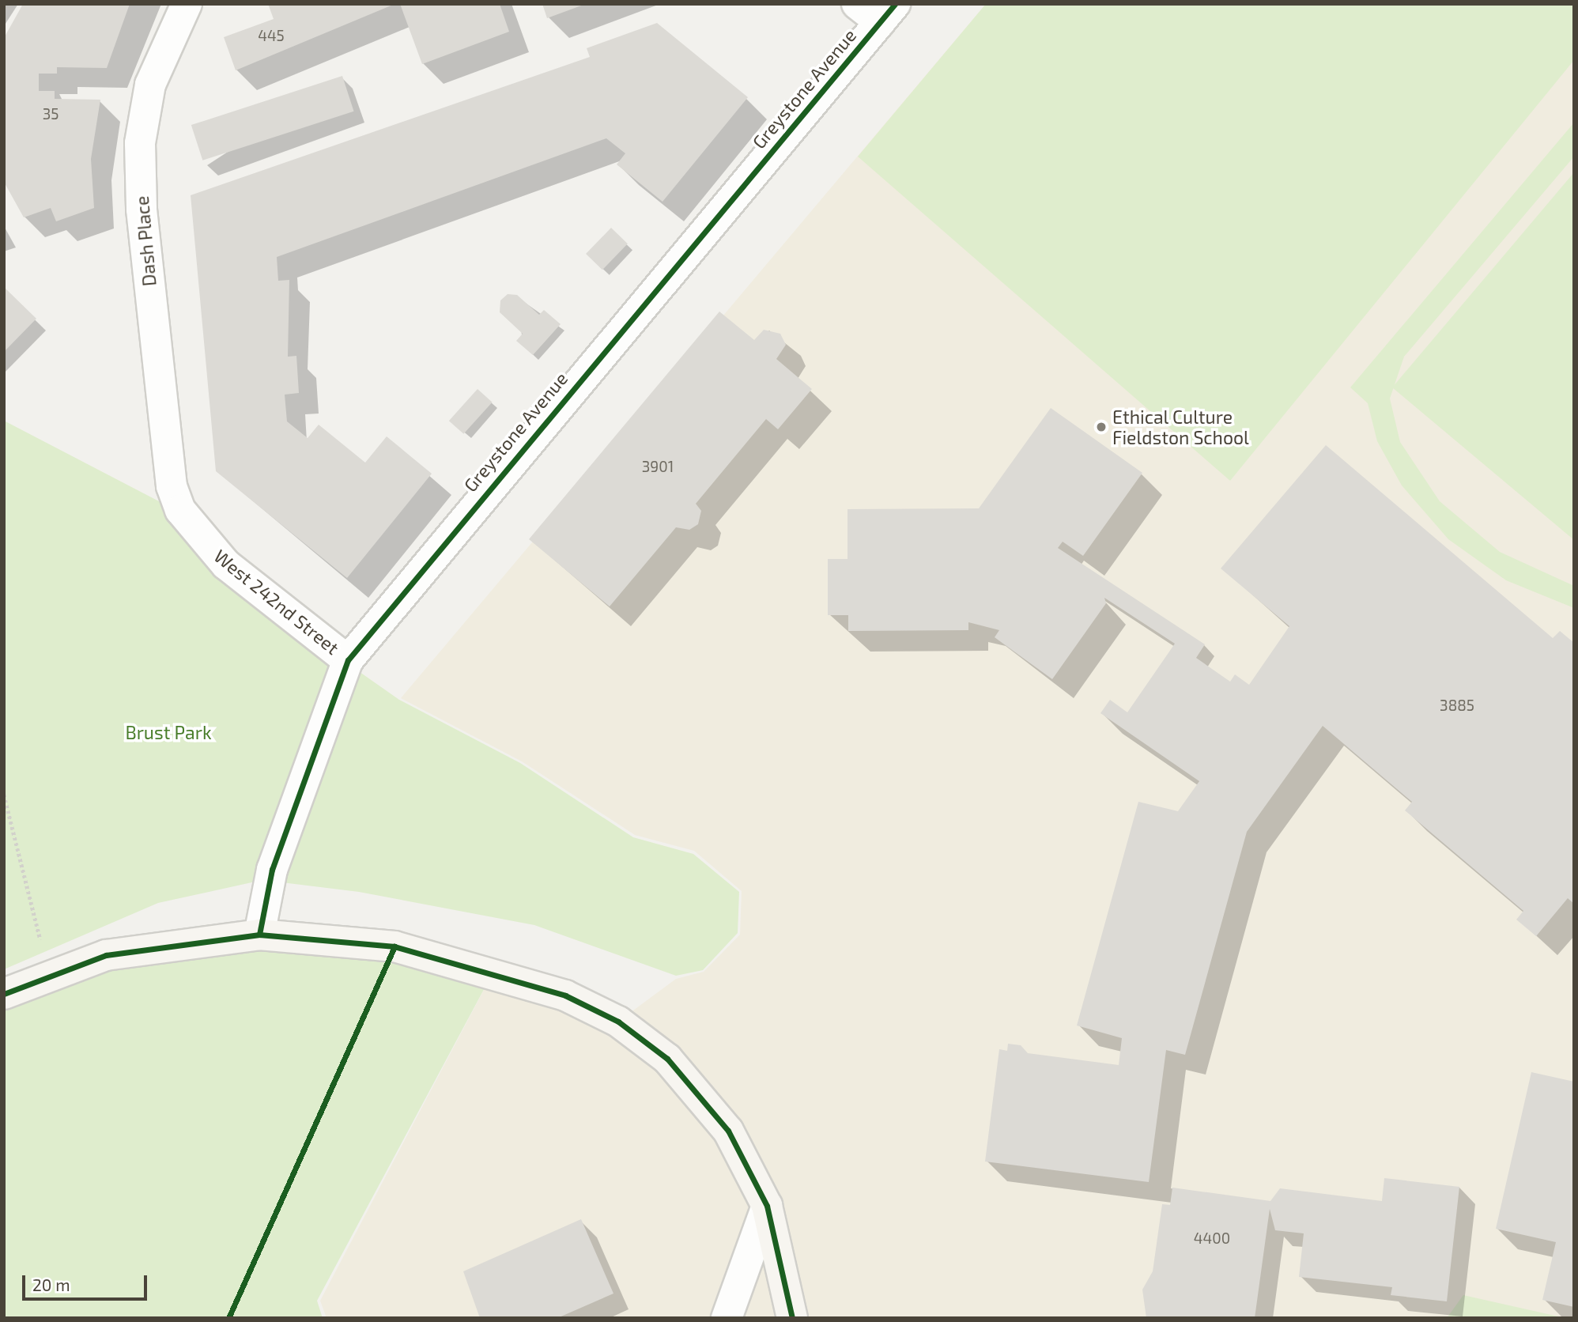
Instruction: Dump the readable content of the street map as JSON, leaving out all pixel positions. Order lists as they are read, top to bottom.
{
  "streets": {
    "street": ["Greystone Avenue", "Dash Place", "West 242nd Street"]
  },
  "crossings": [
    ["Greystone Avenue", "West 242nd Street"],
    ["Dash Place", "West 242nd Street"]
  ],
  "parks": ["Brust Park"],
  "places": ["Ethical Culture Fieldston School"],
  "house_numbers": [
    "445",
    "35",
    "3901",
    "3885",
    "4400"
  ],
  "scale_bar": "20 m"
}
